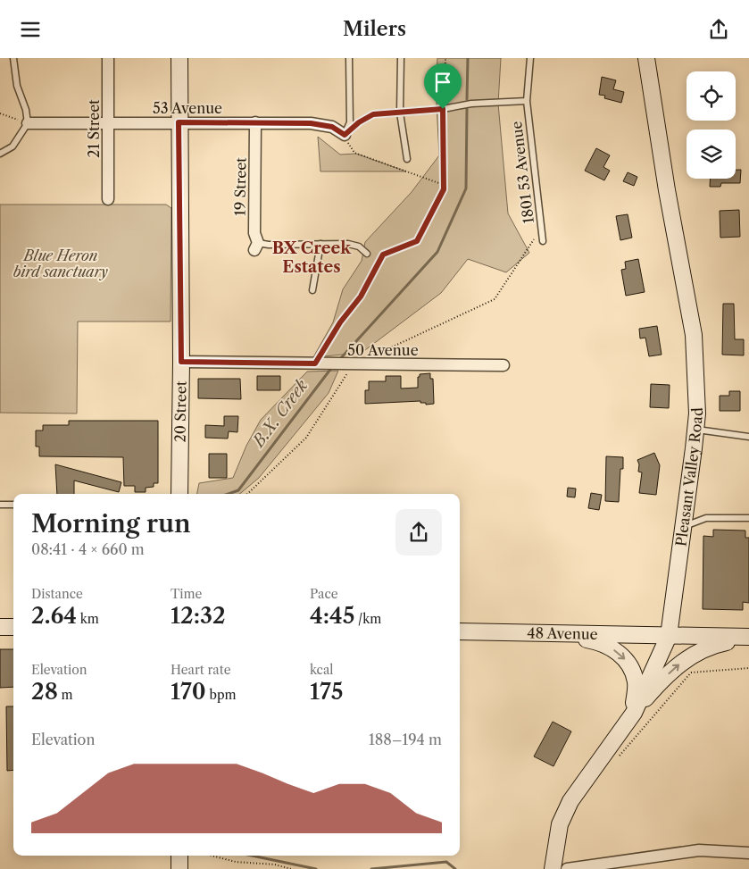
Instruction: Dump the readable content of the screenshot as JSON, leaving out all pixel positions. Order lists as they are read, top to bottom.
{
  "streets": {
    "street": [
      "53 Avenue",
      "21 Street",
      "19 Street",
      "50 Avenue",
      "20 Street",
      "Pleasant Valley Road",
      "48 Avenue"
    ],
    "lane": ["1801 53 Avenue"]
  },
  "crossings": [
    ["53 Avenue", "21 Street"],
    ["53 Avenue", "1801 53 Avenue"],
    ["53 Avenue", "19 Street"],
    ["53 Avenue", "20 Street"],
    ["50 Avenue", "20 Street"],
    ["Pleasant Valley Road", "48 Avenue"]
  ],
  "districts": ["BX Creek Estates"],
  "water": ["B.X. Creek"],
  "parks": ["Blue Heron bird sanctuary"],
  "page": {
    "header": "Milers",
    "heading": ["Morning run", "08:41 · 4 × 660 m"],
    "stats": [
      ["Distance", "2.64 km"],
      ["Time", "12:32"],
      ["Pace", "4:45 /km"],
      ["Elevation", "28 m"],
      ["Heart rate", "170 bpm"],
      ["kcal", "175"]
    ],
    "chart": ["Elevation", "188–194 m"]
  }
}
